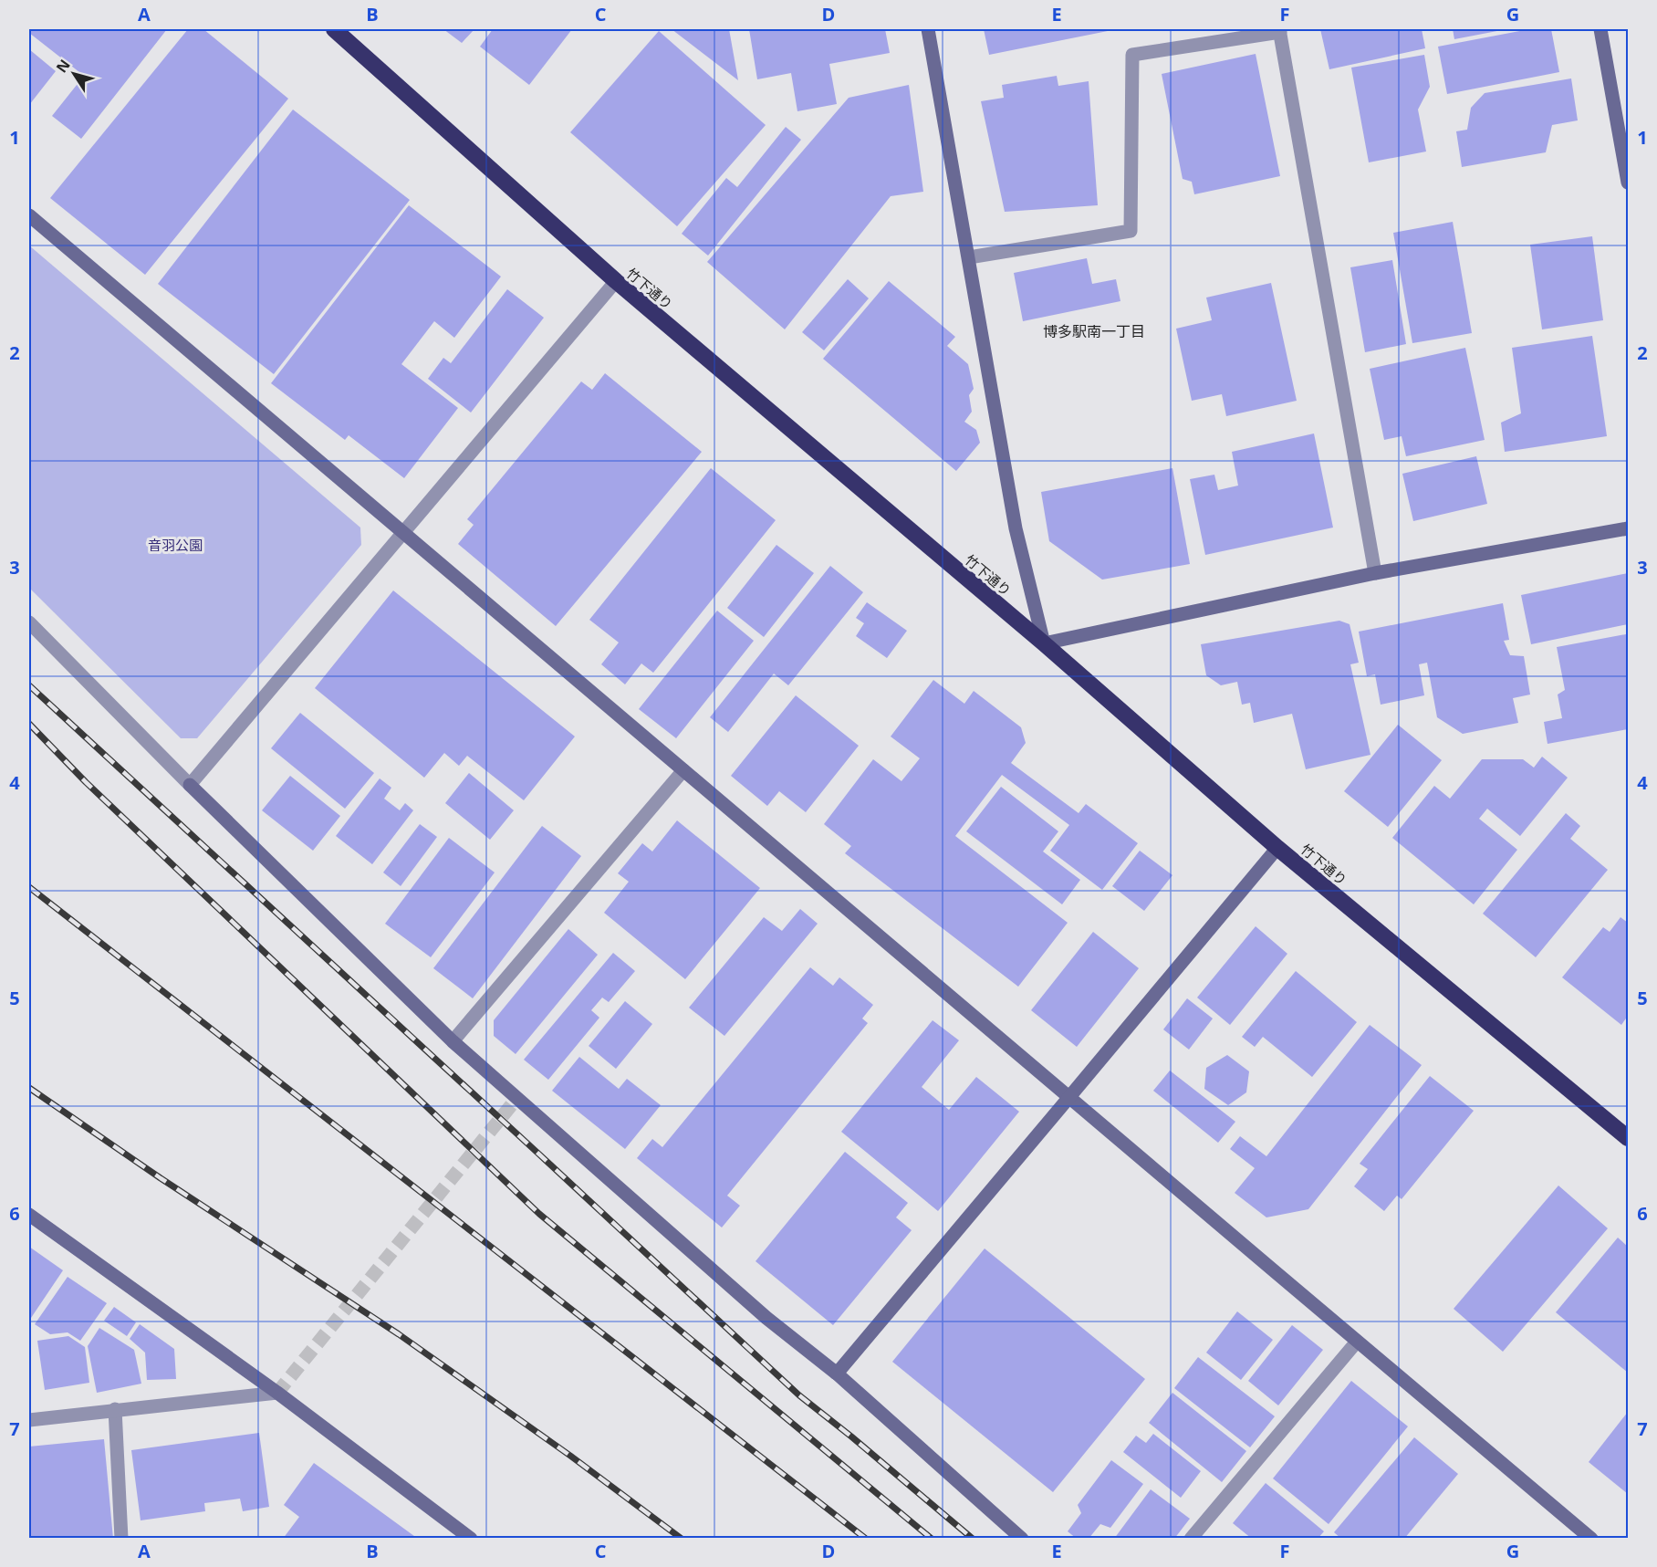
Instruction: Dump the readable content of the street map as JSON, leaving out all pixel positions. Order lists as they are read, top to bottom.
{
  "streets": {
    "highway": ["竹下通り"]
  },
  "districts": ["博多駅南一丁目"],
  "parks": ["音羽公園"],
  "north": "top left",
  "grid": {
    "columns": [
      "A",
      "B",
      "C",
      "D",
      "E",
      "F",
      "G"
    ],
    "rows": [
      "1",
      "2",
      "3",
      "4",
      "5",
      "6",
      "7"
    ]
  }
}
